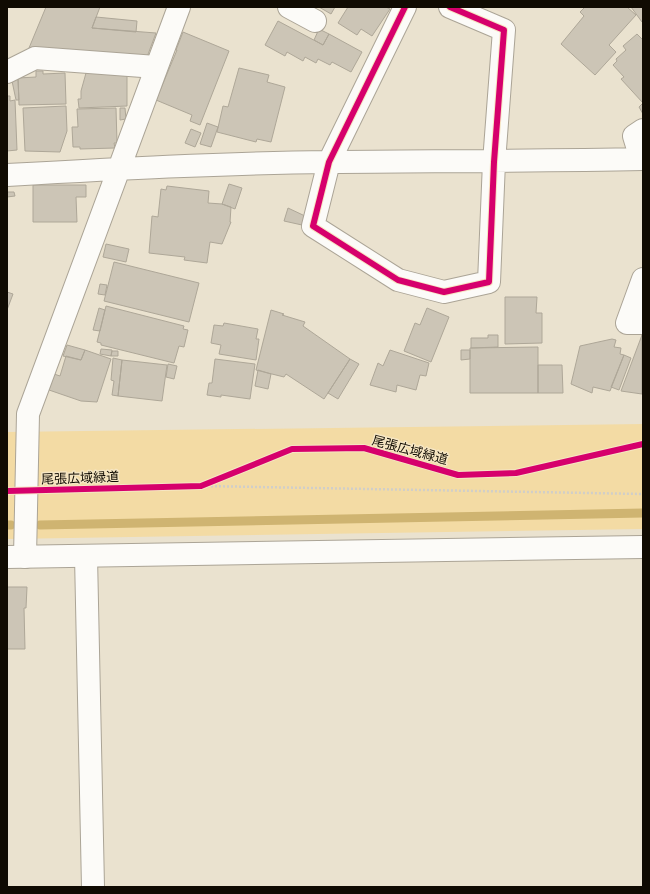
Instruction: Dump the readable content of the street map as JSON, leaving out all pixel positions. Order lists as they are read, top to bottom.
{
  "streets": {
    "cycle path": ["尾張広域緑道"]
  }
}
